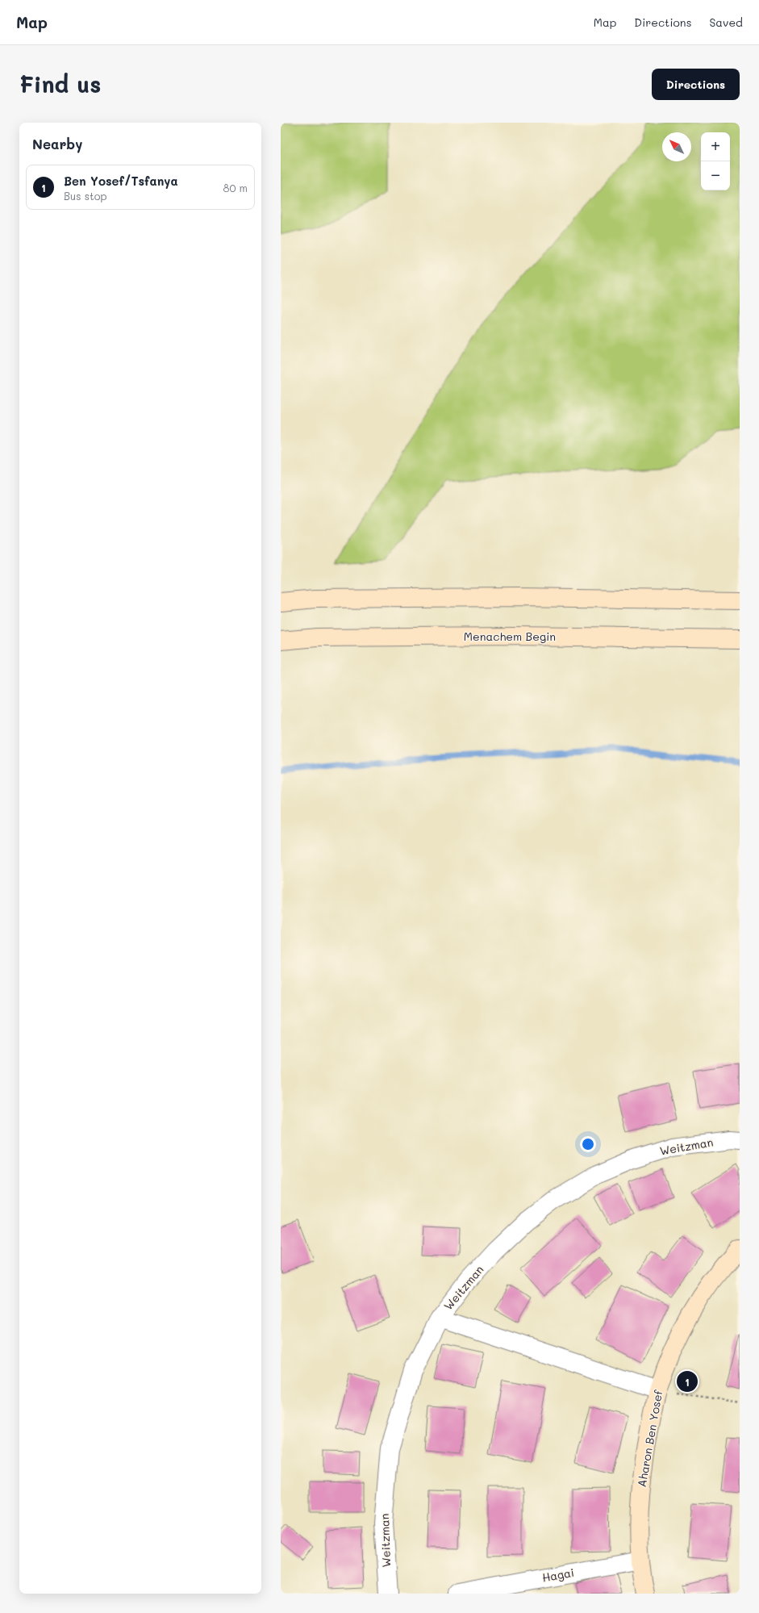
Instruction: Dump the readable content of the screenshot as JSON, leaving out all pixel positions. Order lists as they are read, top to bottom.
{
  "streets": {
    "main road": ["Menachem Begin", "Aharon Ben Yosef"],
    "street": ["Weitzman", "Hagai"]
  },
  "crossings": [
    ["Aharon Ben Yosef", "Hagai"]
  ],
  "north": "top left",
  "page": {
    "header": "Map",
    "nav": ["Map", "Directions", "Saved"],
    "buttons": "Directions",
    "title": "Find us",
    "heading": "Nearby",
    "map_buttons": ["+", "−"],
    "list": [
      {
        "mark": "1",
        "name": "Ben Yosef/Tsfanya",
        "note": "Bus stop",
        "value": "80 m"
      }
    ],
    "pins": "1"
  }
}
